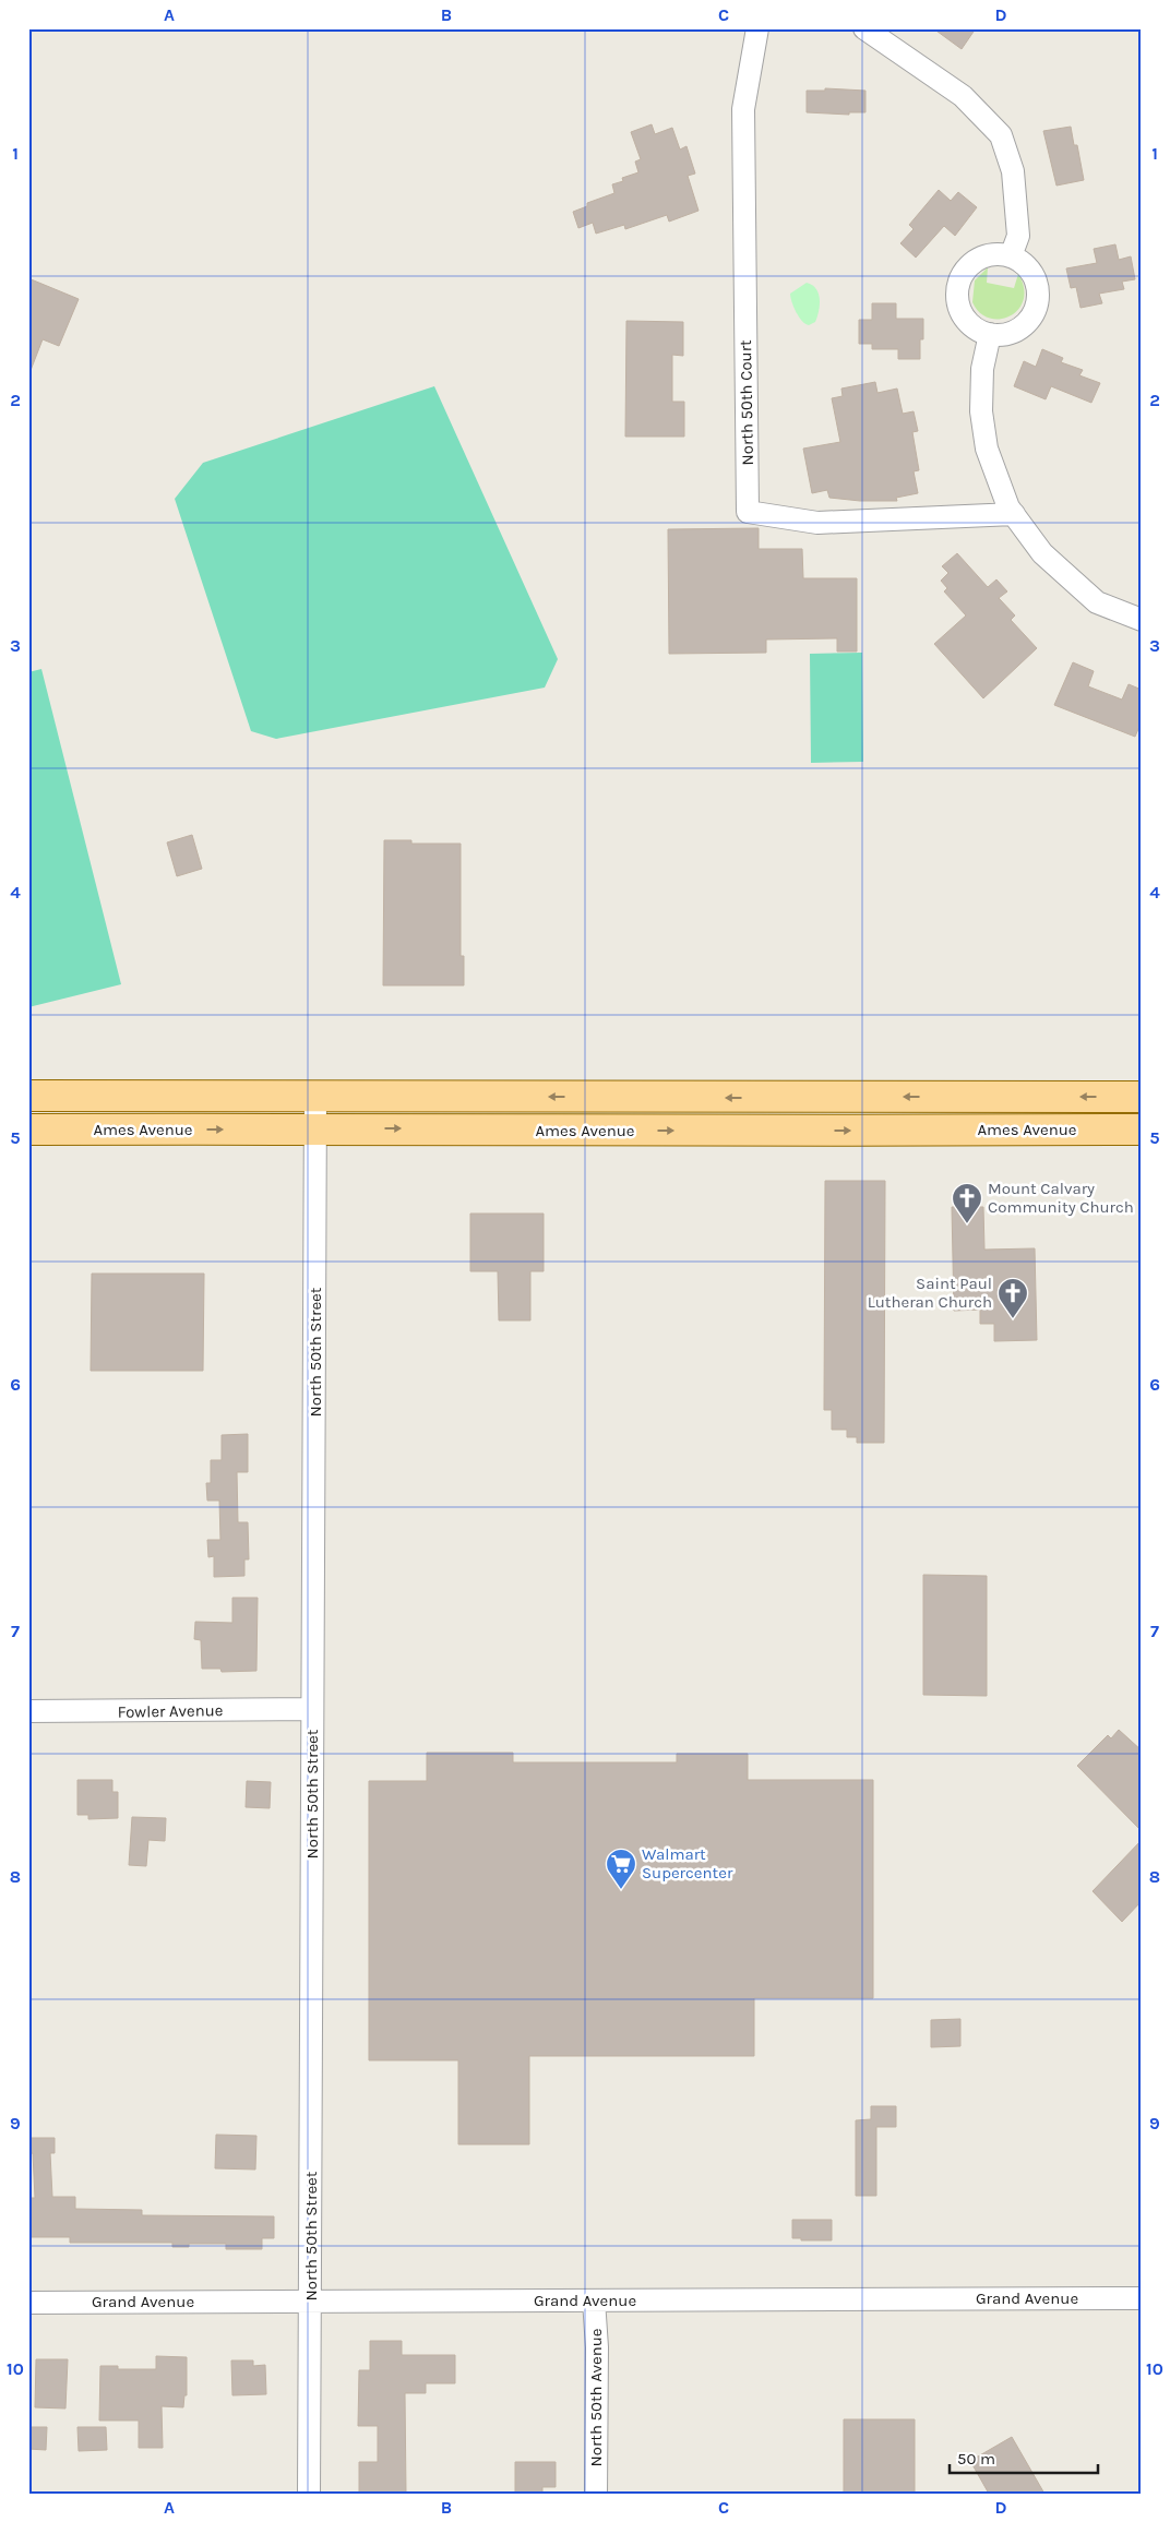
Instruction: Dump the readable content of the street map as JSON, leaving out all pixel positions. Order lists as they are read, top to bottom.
{
  "streets": {
    "main road": ["Ames Avenue"],
    "street": [
      "North 50th Court",
      "North 50th Street",
      "Fowler Avenue",
      "Grand Avenue",
      "North 50th Avenue"
    ]
  },
  "crossings": [
    ["Ames Avenue", "North 50th Street"],
    ["North 50th Street", "Fowler Avenue"],
    ["North 50th Street", "Grand Avenue"],
    ["Grand Avenue", "North 50th Avenue"]
  ],
  "places": {
    "church": ["Mount Calvary Community Church", "Saint Paul Lutheran Church"],
    "supermarket": ["Walmart Supercenter"]
  },
  "scale_bar": "50 m",
  "grid": {
    "columns": [
      "A",
      "B",
      "C",
      "D"
    ],
    "rows": [
      "1",
      "2",
      "3",
      "4",
      "5",
      "6",
      "7",
      "8",
      "9",
      "10"
    ]
  }
}
